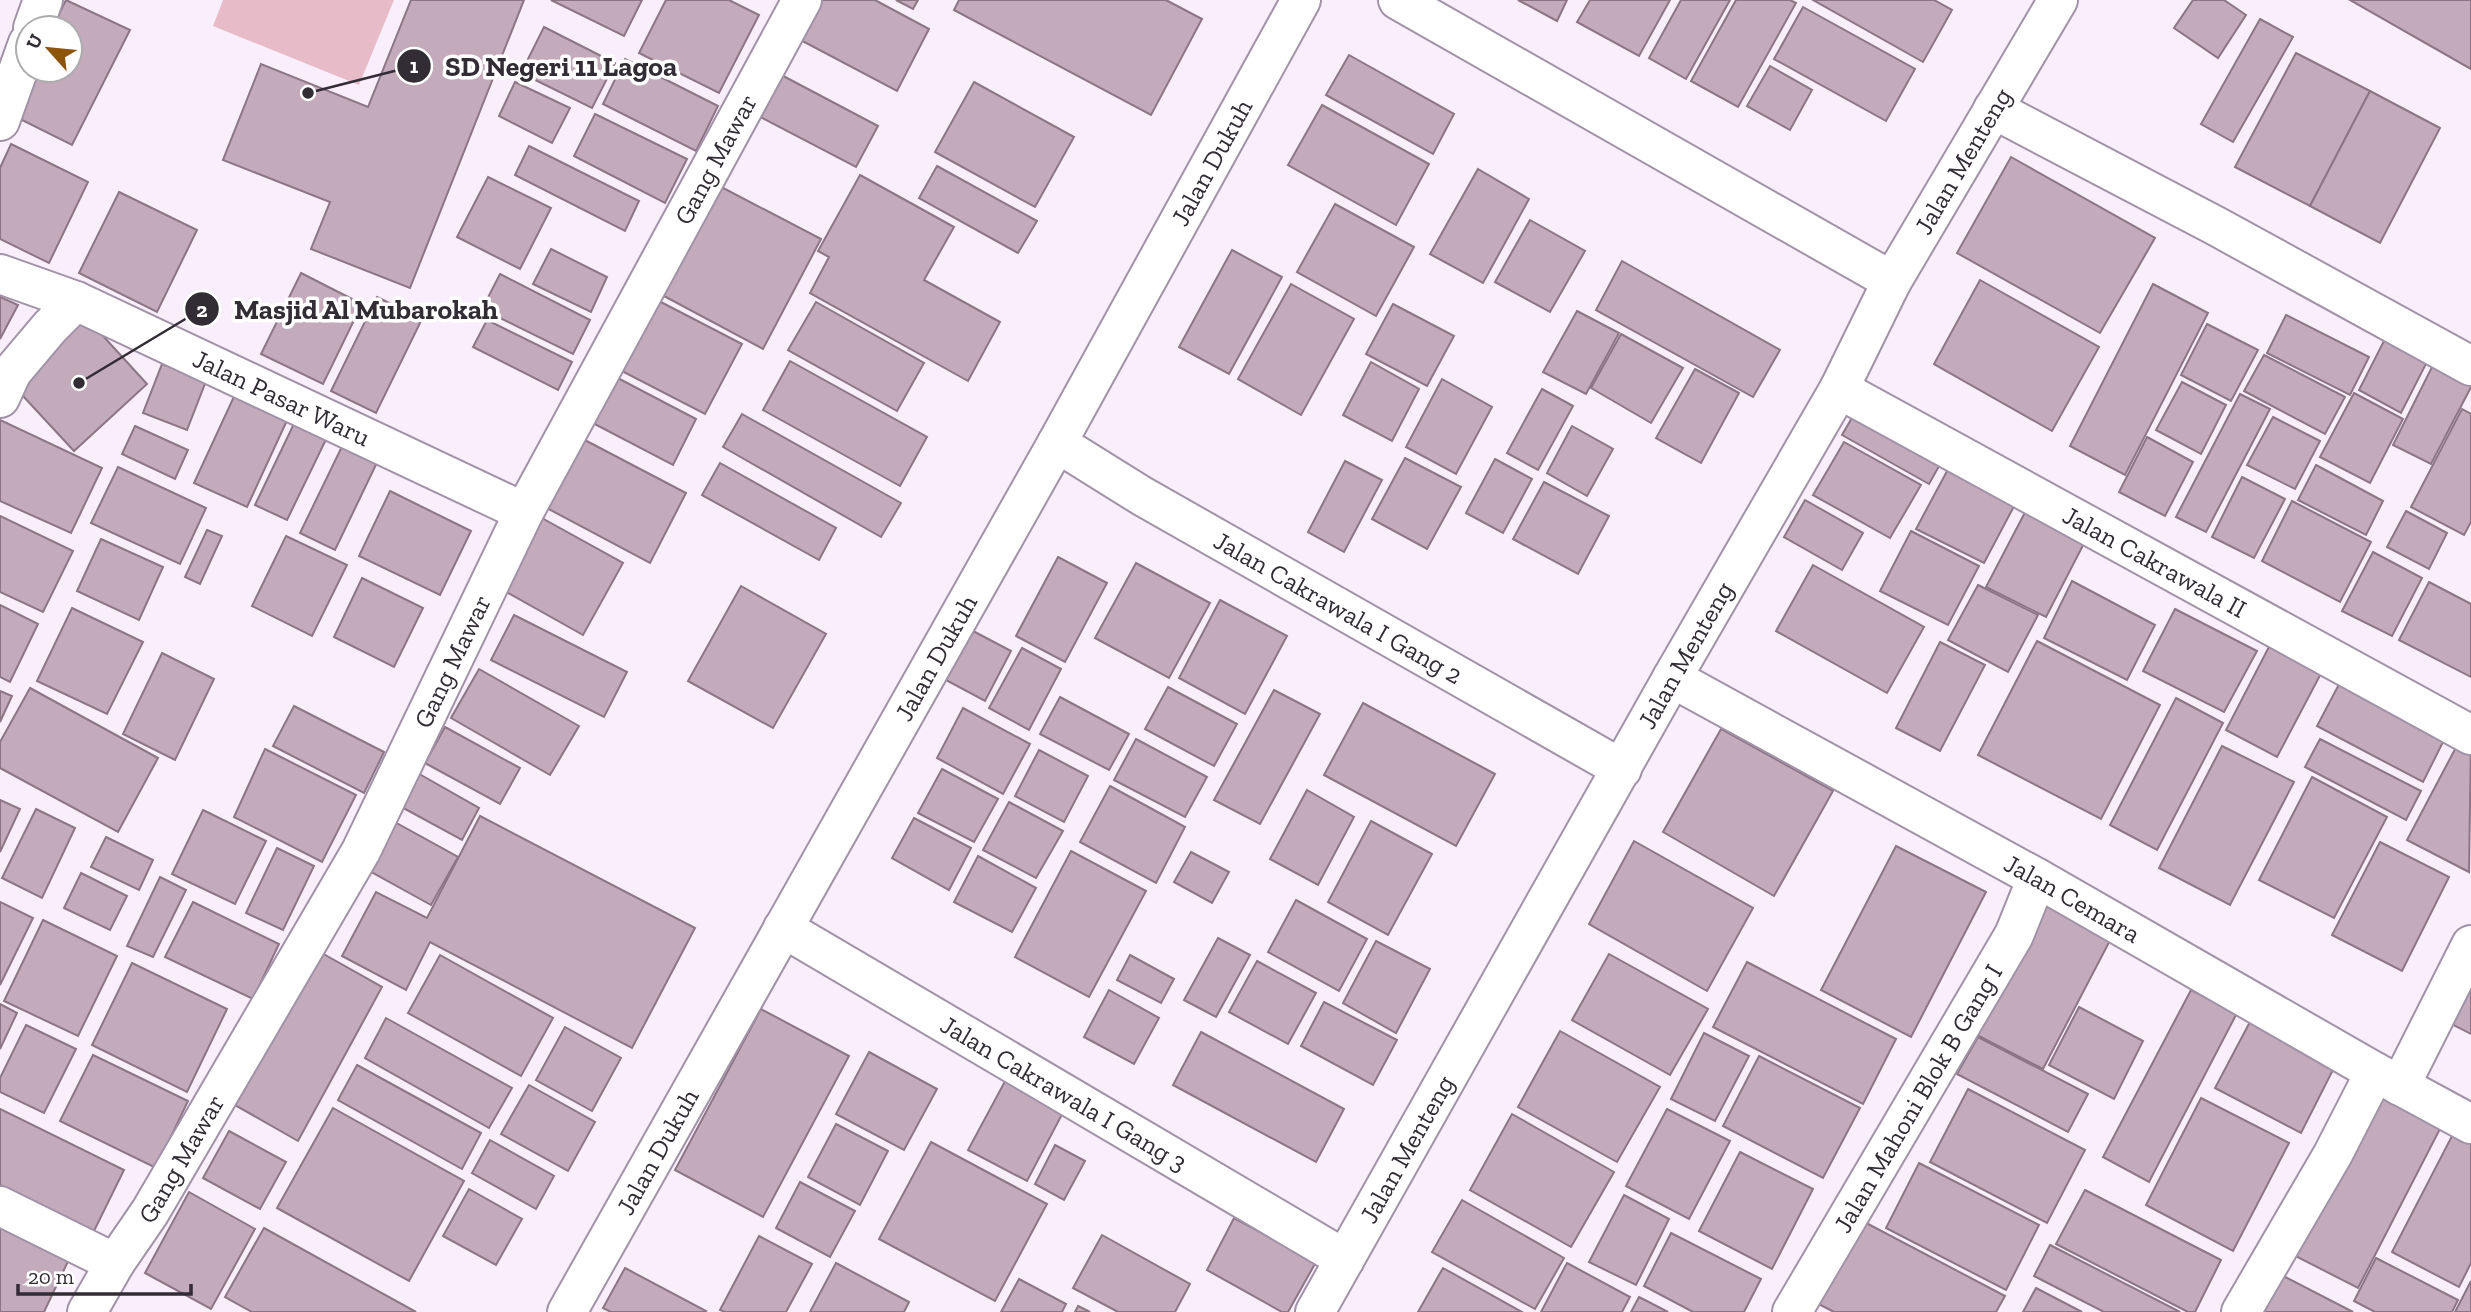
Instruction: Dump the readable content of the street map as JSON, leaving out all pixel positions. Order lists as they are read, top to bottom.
{
  "streets": {
    "street": [
      "Gang Mawar",
      "Jalan Menteng",
      "Jalan Dukuh",
      "Jalan Pasar Waru",
      "Jalan Cakrawala II",
      "Jalan Cakrawala I Gang 2",
      "Jalan Cemara",
      "Jalan Cakrawala I Gang 3",
      "Jalan Mahoni Blok B Gang I"
    ]
  },
  "crossings": [
    ["Gang Mawar", "Jalan Pasar Waru"],
    ["Jalan Menteng", "Jalan Cakrawala II"],
    ["Jalan Menteng", "Jalan Cakrawala I Gang 2"],
    ["Jalan Menteng", "Jalan Cemara"],
    ["Jalan Menteng", "Jalan Cakrawala I Gang 3"],
    ["Jalan Dukuh", "Jalan Cakrawala I Gang 2"],
    ["Jalan Dukuh", "Jalan Cakrawala I Gang 3"],
    ["Jalan Cemara", "Jalan Mahoni Blok B Gang I"]
  ],
  "places": ["SD Negeri 11 Lagoa", "Masjid Al Mubarokah"],
  "scale_bar": "20 m",
  "north": "top left"
}
